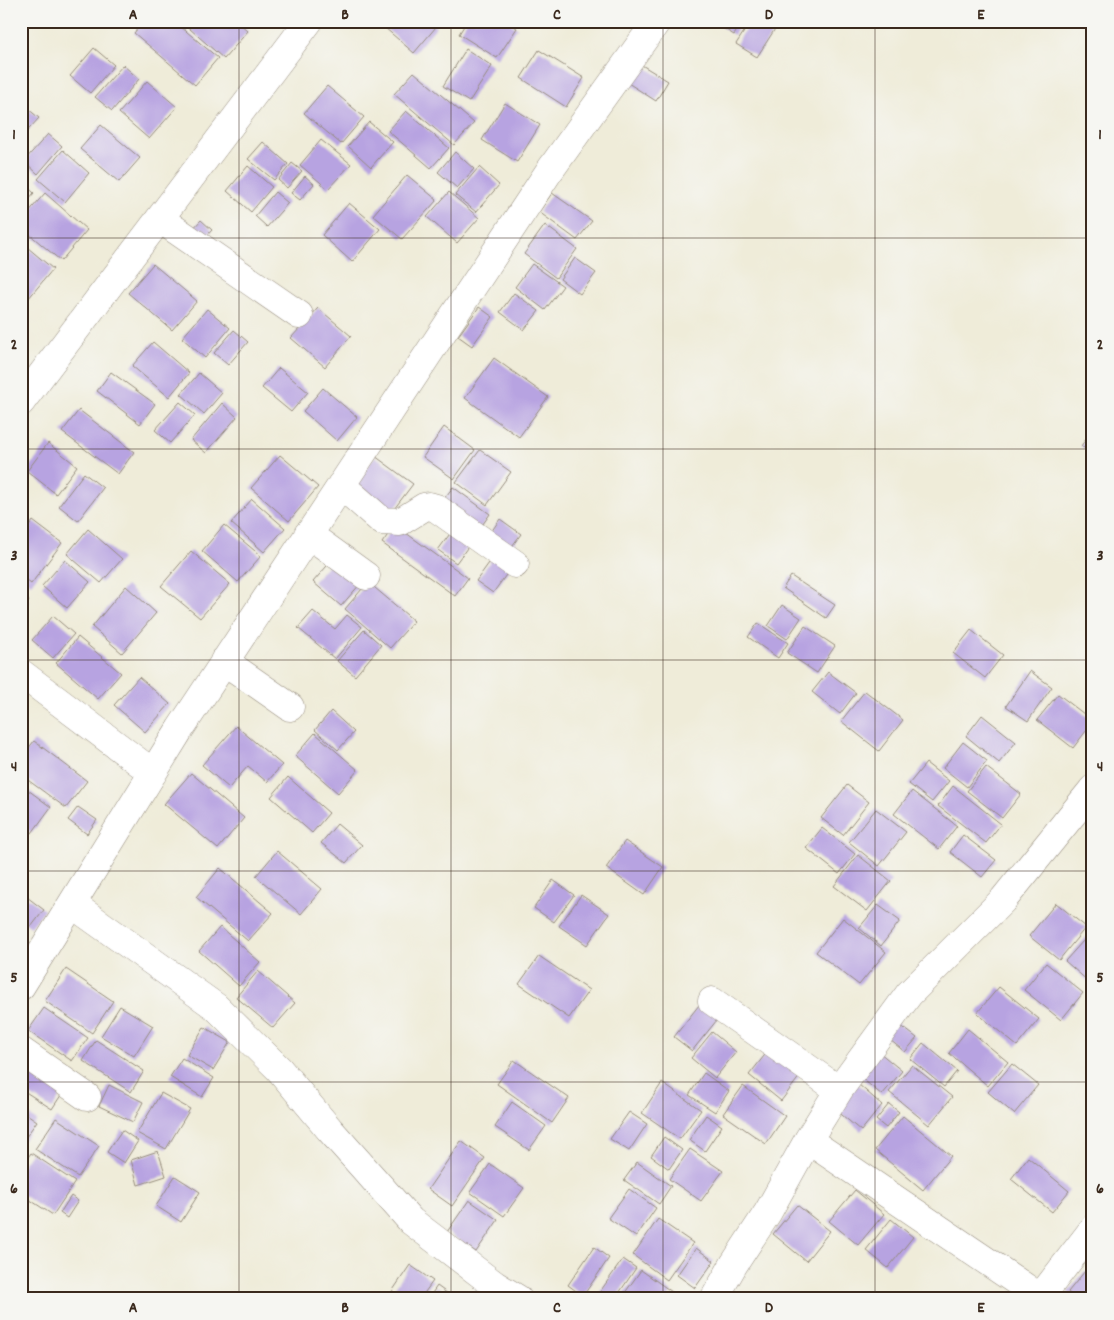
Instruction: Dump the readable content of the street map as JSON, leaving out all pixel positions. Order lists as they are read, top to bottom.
{
  "grid": {
    "columns": [
      "A",
      "B",
      "C",
      "D",
      "E"
    ],
    "rows": [
      "1",
      "2",
      "3",
      "4",
      "5",
      "6"
    ]
  }
}
